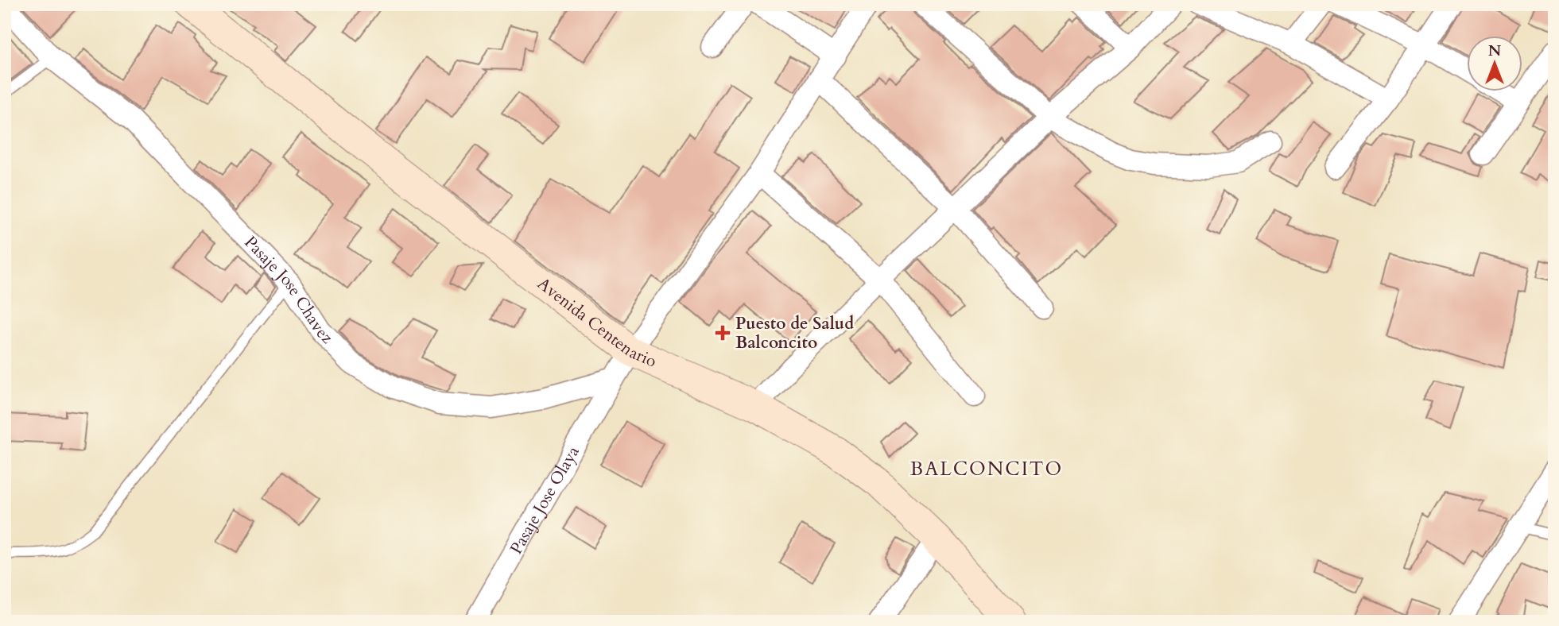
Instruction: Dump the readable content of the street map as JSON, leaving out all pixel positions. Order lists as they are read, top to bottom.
{
  "streets": {
    "main road": ["Avenida Centenario"],
    "street": ["Pasaje Jose Chavez", "Pasaje Jose Olaya"]
  },
  "crossings": [
    ["Pasaje Jose Chavez", "Pasaje Jose Olaya"]
  ],
  "districts": ["BALCONCITO"],
  "places": {
    "health": ["Puesto de Salud Balconcito"]
  },
  "north": "top"
}
